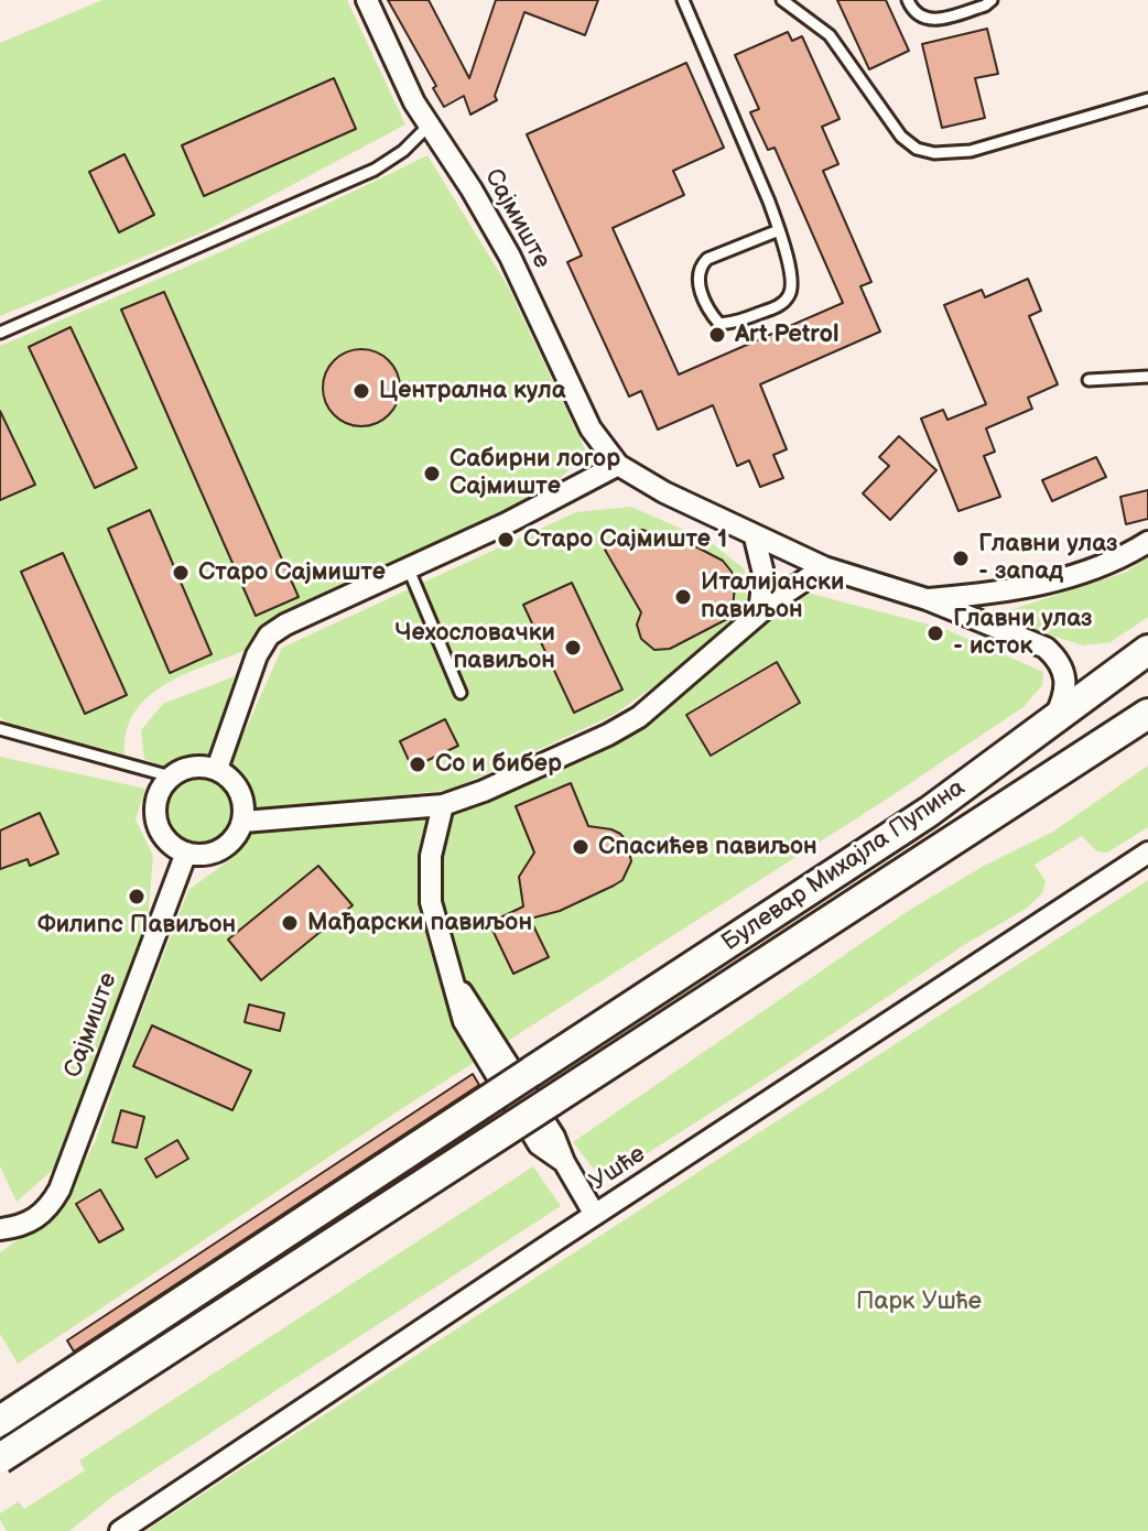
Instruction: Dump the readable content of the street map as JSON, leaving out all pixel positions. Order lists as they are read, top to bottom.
{
  "streets": {
    "main road": ["Булевар Михајла Пупина"],
    "street": ["Сајмиште", "Ушће"]
  },
  "crossings": [
    ["Сајмиште", "Булевар Михајла Пупина"]
  ],
  "parks": ["Парк Ушће"],
  "places": [
    "Art Petrol",
    "Централна кула",
    "Сабирни логор Сајмиште",
    "Старо Сајмиште 1",
    "Главни улаз - запад",
    "Старо Сајмиште",
    "Италијански павиљон",
    "Главни улаз - исток",
    "Чехословачки павиљон",
    "Со и бибер",
    "Спасићев павиљон",
    "Филипс Павиљон",
    "Мађарски павиљон"
  ]
}
